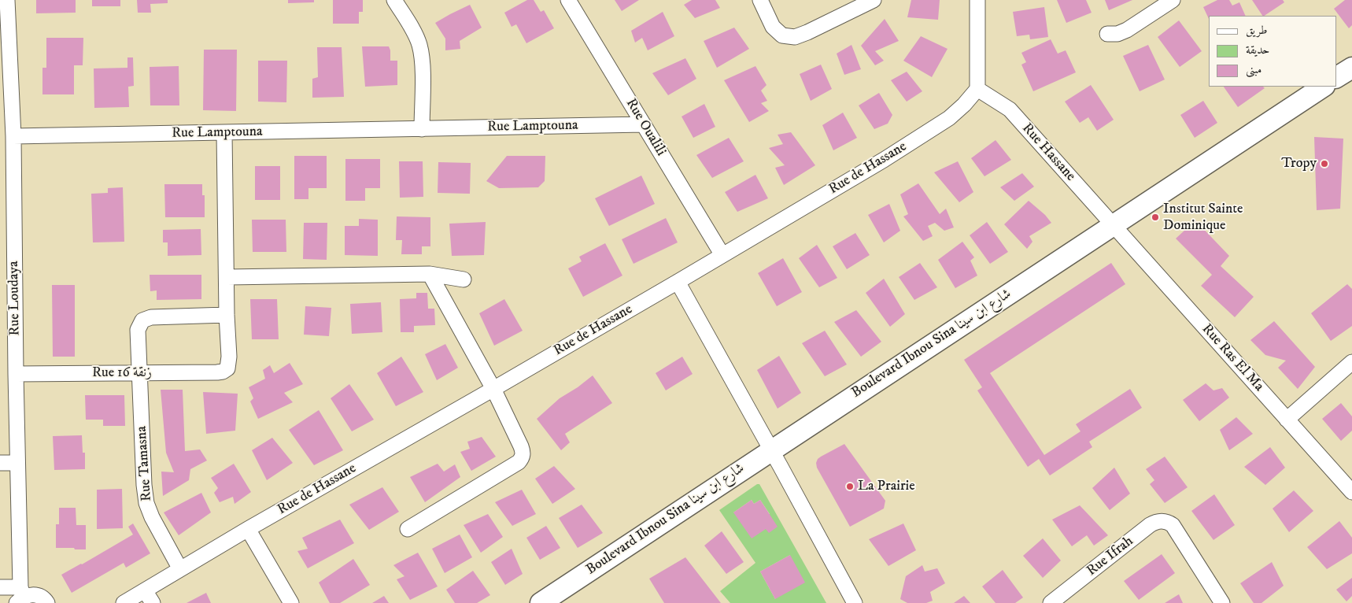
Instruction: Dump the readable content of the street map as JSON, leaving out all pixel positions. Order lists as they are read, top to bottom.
{
  "streets": {
    "main road": ["Boulevard Ibnou Sina شارع ابن سينا"],
    "street": [
      "Rue Lamptouna",
      "Rue Oualili",
      "Rue Hassane",
      "Rue de Hassane",
      "Rue Loudaya",
      "Rue Ras El Ma",
      "Rue 16 زنقة",
      "Rue Tamasna",
      "Rue Ifrah"
    ]
  },
  "crossings": [
    ["Rue Lamptouna", "Rue Oualili"],
    ["Rue Lamptouna", "Rue Loudaya"],
    ["Rue Oualili", "Rue de Hassane"],
    ["Rue Hassane", "Rue de Hassane"],
    ["Rue Hassane", "Boulevard Ibnou Sina شارع ابن سينا"],
    ["Rue Hassane", "Rue Ras El Ma"],
    ["Rue de Hassane", "Rue Tamasna"],
    ["Rue Loudaya", "Rue 16 زنقة"],
    ["Boulevard Ibnou Sina شارع ابن سينا", "Rue Ras El Ma"],
    ["Rue 16 زنقة", "Rue Tamasna"]
  ],
  "places": ["Tropy", "Institut Sainte Dominique", "La Prairie"],
  "legend": ["طريق", "حديقة", "مبنى"]
}
